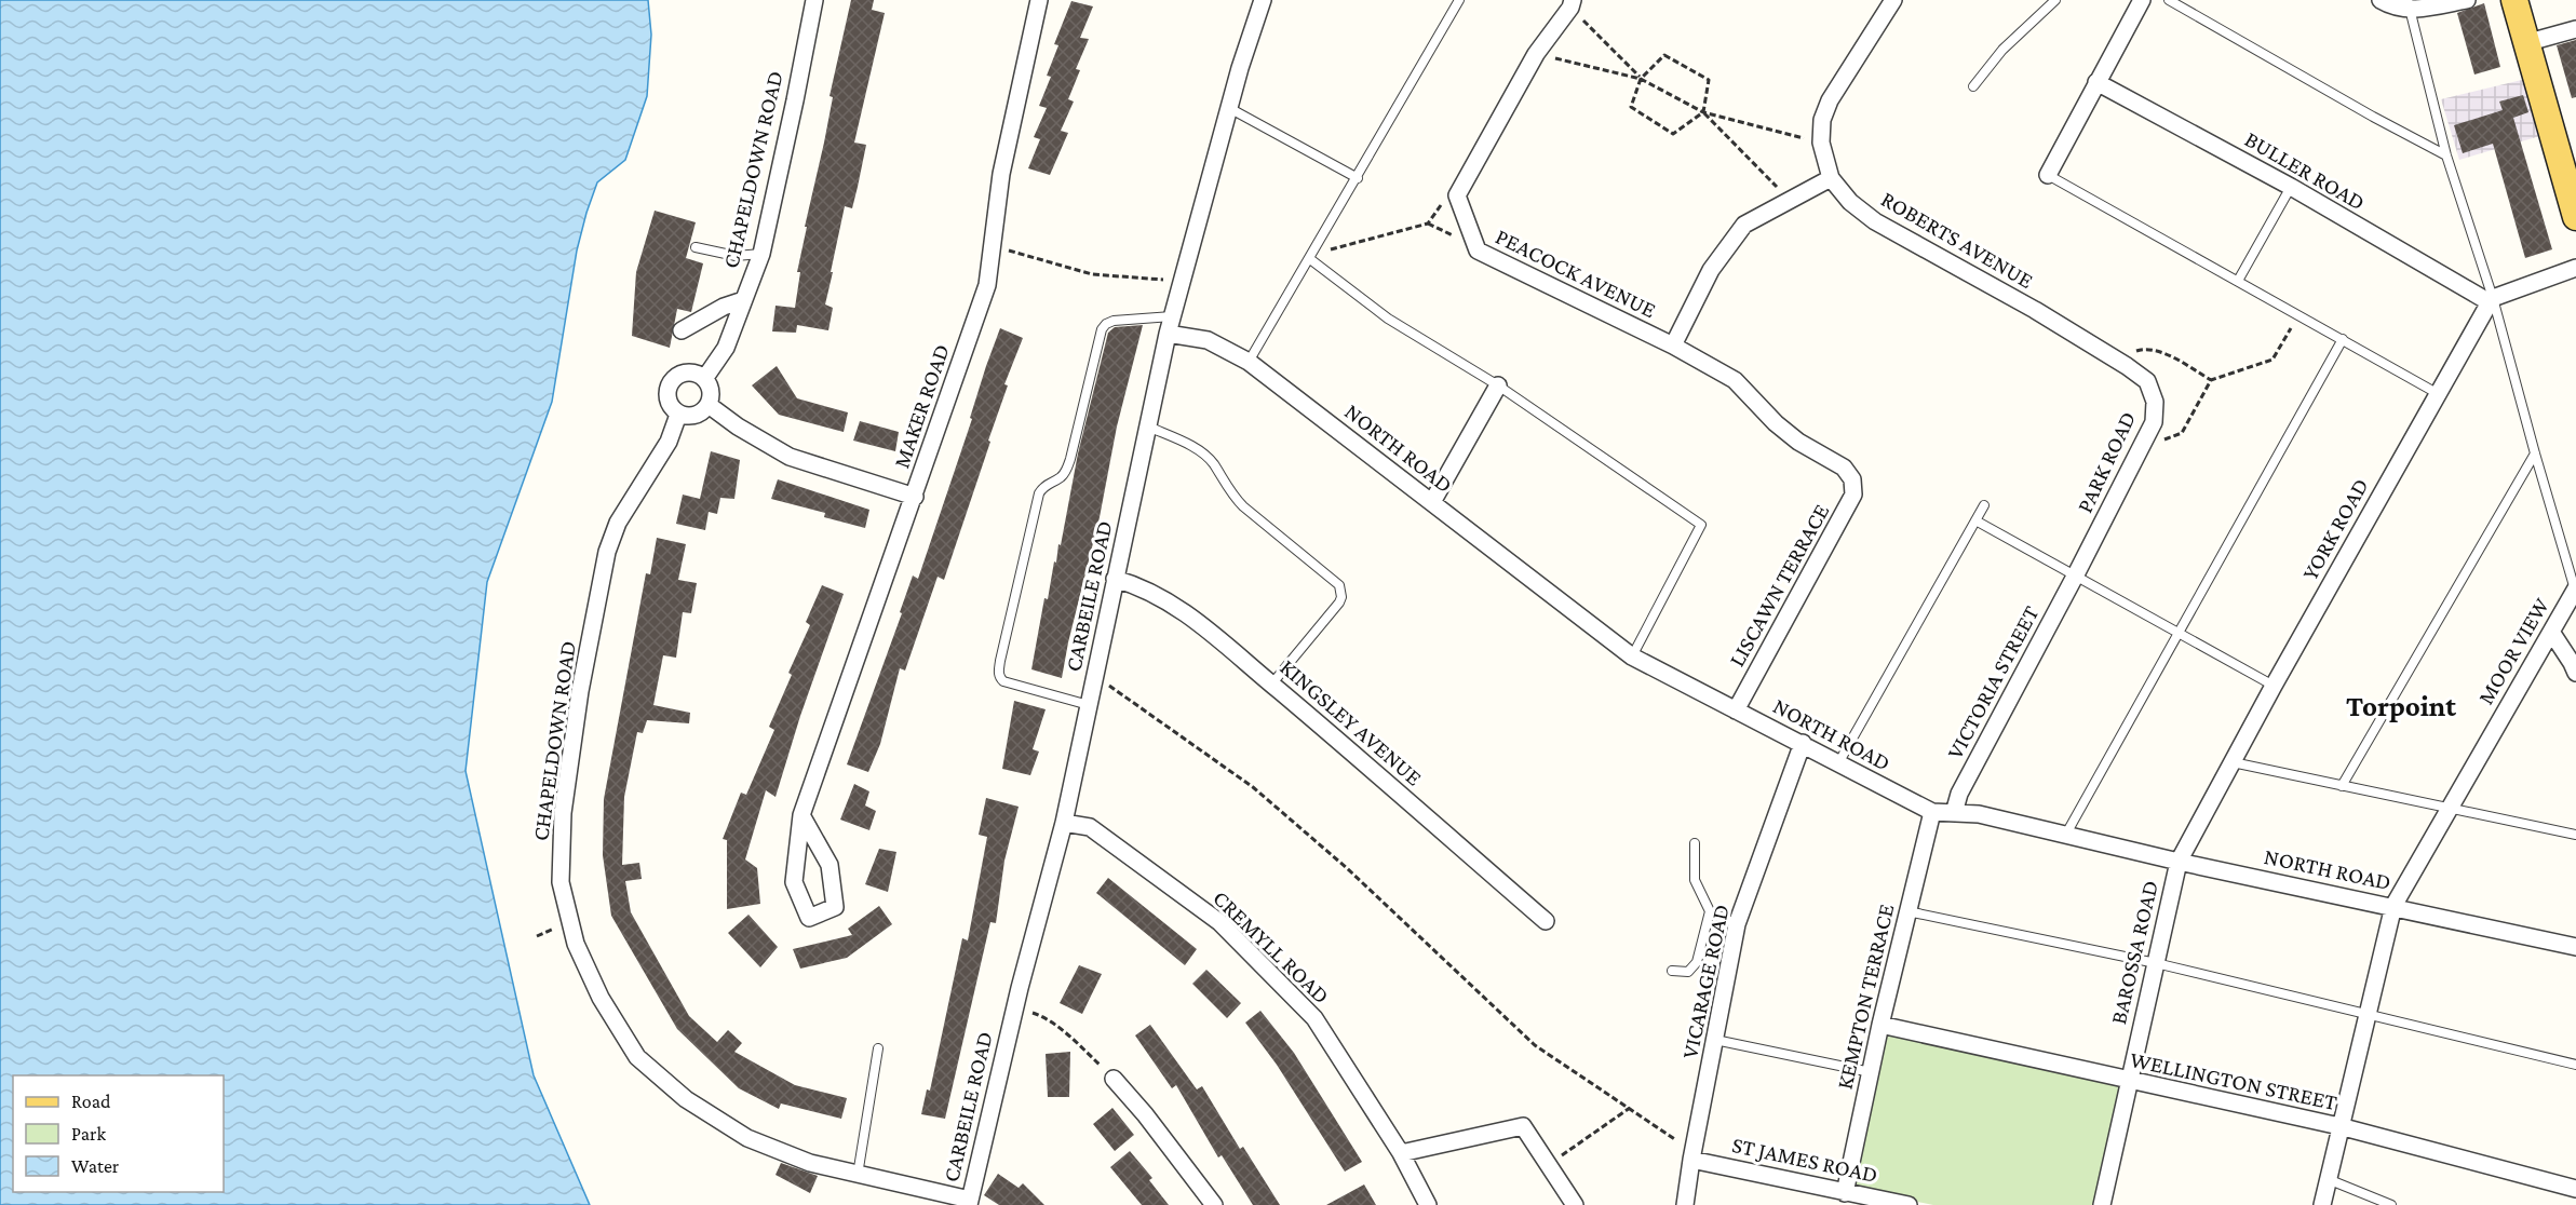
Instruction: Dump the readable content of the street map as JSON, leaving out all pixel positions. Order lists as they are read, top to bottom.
{
  "streets": {
    "street": [
      "CHAPELDOWN ROAD",
      "BULLER ROAD",
      "ROBERTS AVENUE",
      "PEACOCK AVENUE",
      "MAKER ROAD",
      "NORTH ROAD",
      "PARK ROAD",
      "YORK ROAD",
      "LISCAWN TERRACE",
      "CARBEILE ROAD",
      "MOOR VIEW",
      "VICTORIA STREET",
      "KINGSLEY AVENUE",
      "CREMYLL ROAD",
      "BAROSSA ROAD",
      "VICARAGE ROAD",
      "KEMPTON TERRACE",
      "WELLINGTON STREET",
      "ST JAMES ROAD"
    ]
  },
  "crossings": [
    ["CHAPELDOWN ROAD", "CARBEILE ROAD"],
    ["BULLER ROAD", "YORK ROAD"],
    ["ROBERTS AVENUE", "PARK ROAD"],
    ["PEACOCK AVENUE", "LISCAWN TERRACE"],
    ["NORTH ROAD", "YORK ROAD"],
    ["NORTH ROAD", "LISCAWN TERRACE"],
    ["NORTH ROAD", "CARBEILE ROAD"],
    ["NORTH ROAD", "MOOR VIEW"],
    ["NORTH ROAD", "VICTORIA STREET"],
    ["NORTH ROAD", "BAROSSA ROAD"],
    ["NORTH ROAD", "VICARAGE ROAD"],
    ["NORTH ROAD", "KEMPTON TERRACE"],
    ["PARK ROAD", "VICTORIA STREET"],
    ["YORK ROAD", "BAROSSA ROAD"],
    ["CARBEILE ROAD", "KINGSLEY AVENUE"],
    ["CARBEILE ROAD", "CREMYLL ROAD"],
    ["MOOR VIEW", "WELLINGTON STREET"],
    ["BAROSSA ROAD", "WELLINGTON STREET"],
    ["VICARAGE ROAD", "ST JAMES ROAD"],
    ["KEMPTON TERRACE", "WELLINGTON STREET"],
    ["KEMPTON TERRACE", "ST JAMES ROAD"]
  ],
  "districts": ["Torpoint"],
  "legend": ["Road", "Park", "Water"]
}
